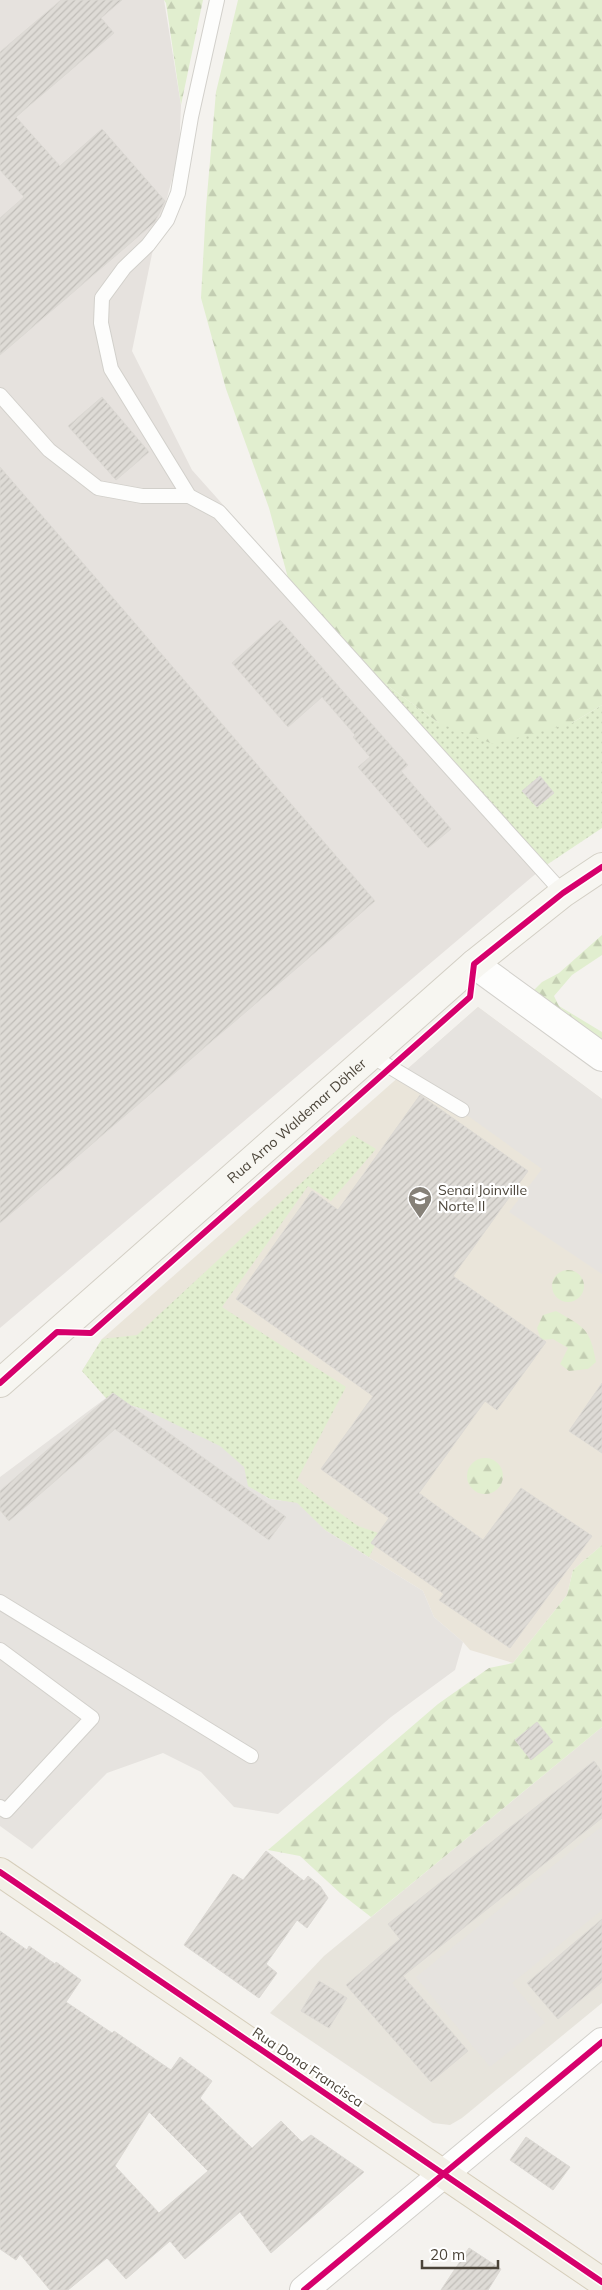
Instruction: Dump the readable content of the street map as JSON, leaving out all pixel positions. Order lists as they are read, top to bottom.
{
  "streets": {
    "main road": ["Rua Arno Waldemar Döhler", "Rua Dona Francisca"]
  },
  "places": {
    "school or university": ["Senai Joinville Norte II"]
  },
  "scale_bar": "20 m"
}
